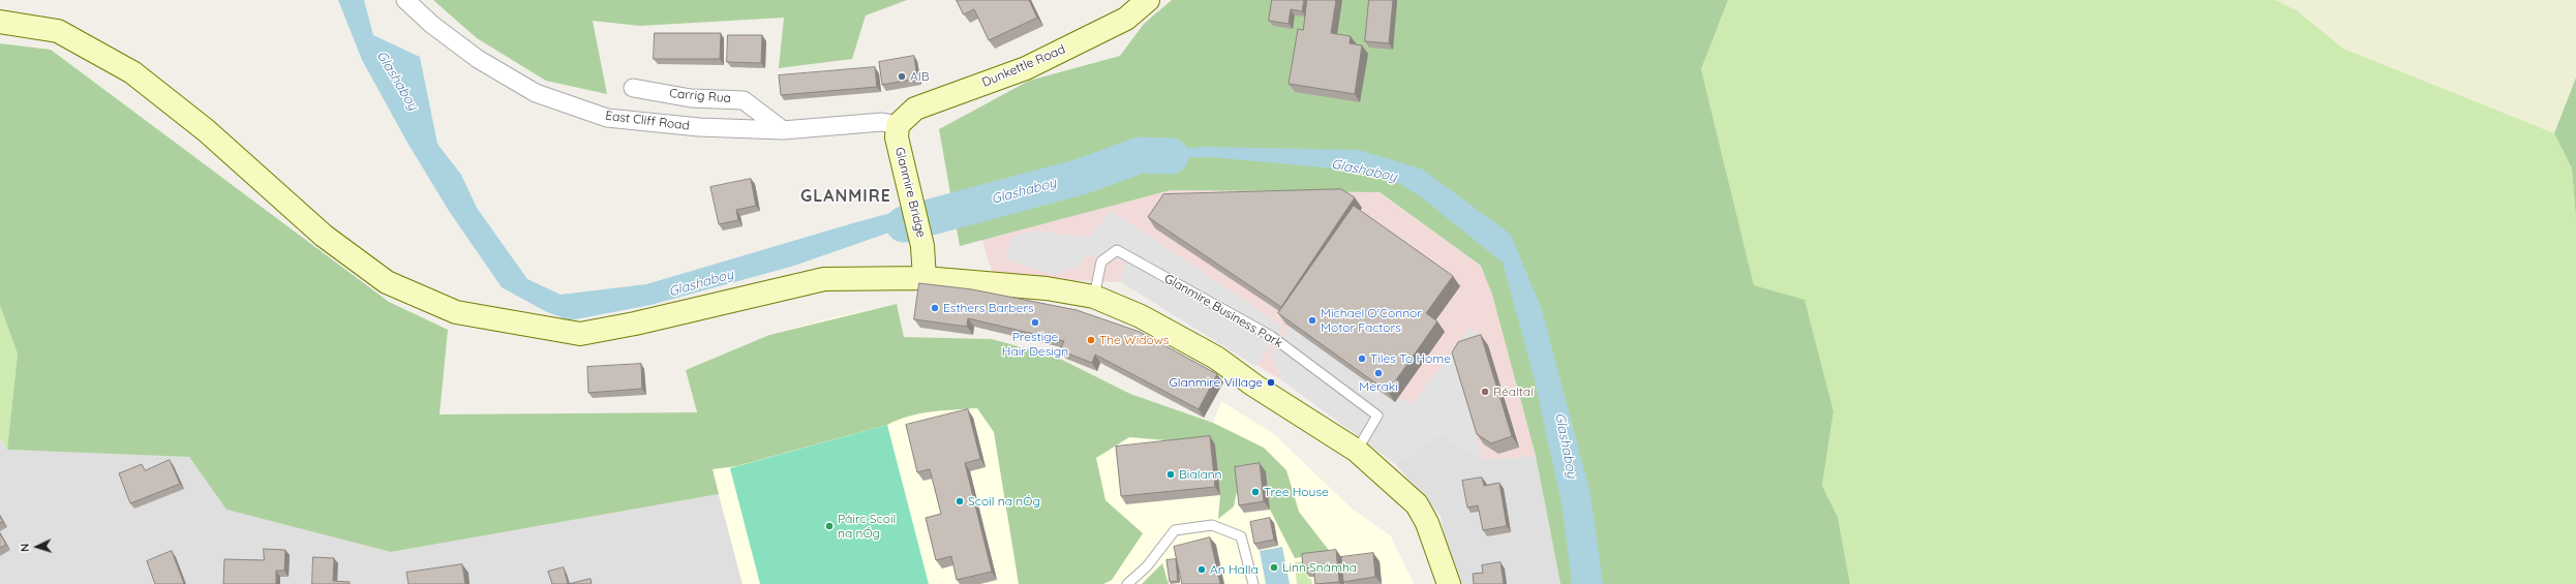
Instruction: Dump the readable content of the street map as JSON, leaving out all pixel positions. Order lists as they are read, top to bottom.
{
  "streets": {
    "main road": ["Dunkettle Road", "Glanmire Bridge"],
    "street": ["Carrig Rua", "East Cliff Road"],
    "lane": ["Glanmire Business Park"]
  },
  "crossings": [
    ["Dunkettle Road", "East Cliff Road"],
    ["Dunkettle Road", "Glanmire Bridge"],
    ["Carrig Rua", "East Cliff Road"],
    ["East Cliff Road", "Glanmire Bridge"]
  ],
  "districts": ["GLANMIRE"],
  "water": ["Glashaboy"],
  "places": [
    "AIB",
    "Esthers Barbers",
    "Michael O'Connor Motor Factors",
    "Prestige Hair Design",
    "The Widows",
    "Tiles To Home",
    "Meraki",
    "Glanmire Village",
    "Réaltaí",
    "Bialann",
    "Tree House",
    "Scoil na nÓg",
    "Páirc Scoil na nÓg",
    "Linn Snámha",
    "An Halla"
  ],
  "north": "left"
}
